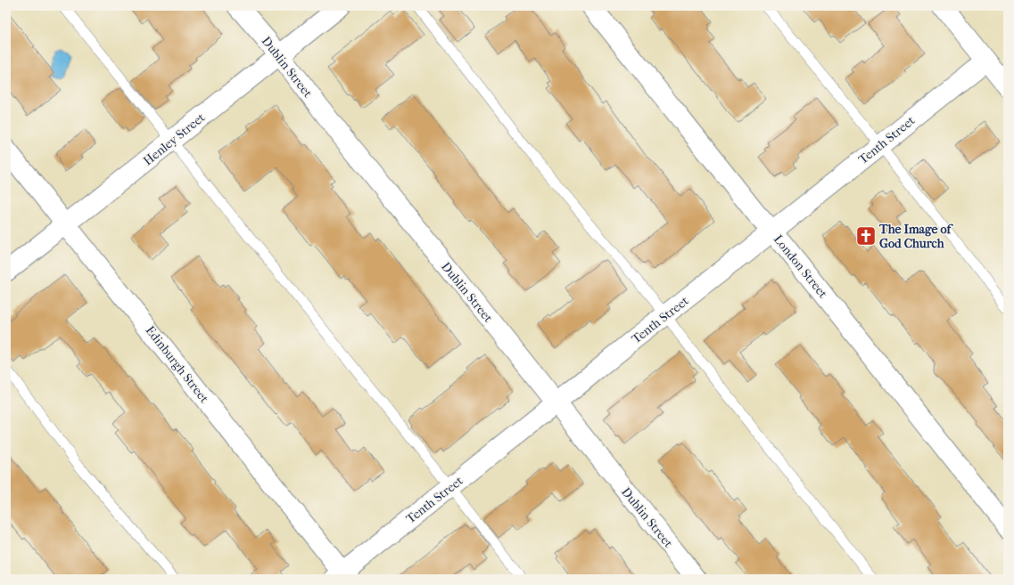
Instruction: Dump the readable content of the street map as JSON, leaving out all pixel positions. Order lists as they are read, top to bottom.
{
  "streets": {
    "street": [
      "Dublin Street",
      "Henley Street",
      "Tenth Street",
      "London Street",
      "Edinburgh Street"
    ]
  },
  "crossings": [
    ["Dublin Street", "Henley Street"],
    ["Dublin Street", "Tenth Street"],
    ["Henley Street", "Edinburgh Street"],
    ["Tenth Street", "London Street"],
    ["Tenth Street", "Edinburgh Street"]
  ],
  "places": {
    "church": ["The Image of God Church"]
  }
}
